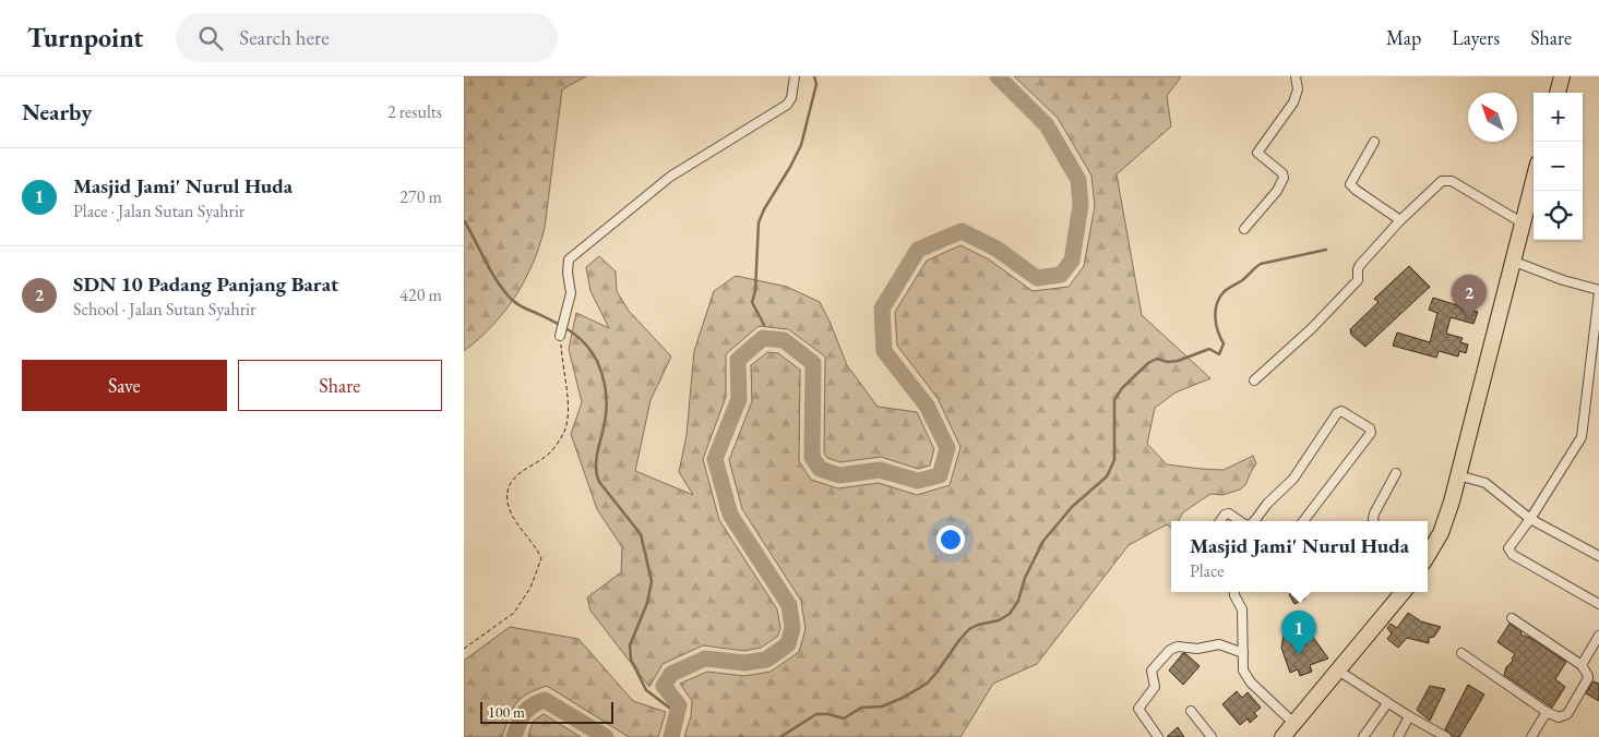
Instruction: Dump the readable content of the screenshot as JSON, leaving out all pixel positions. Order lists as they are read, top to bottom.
{
  "scale_bar": "100 m",
  "north": "top left",
  "page": {
    "header": "Turnpoint",
    "search": "Search here",
    "nav": ["Map", "Layers", "Share"],
    "heading": ["Nearby", "2 results"],
    "map_buttons": ["+", "−"],
    "list": [
      {
        "mark": "1",
        "name": "Masjid Jami' Nurul Huda",
        "note": "Place · Jalan Sutan Syahrir",
        "value": "270 m"
      },
      {
        "mark": "2",
        "name": "SDN 10 Padang Panjang Barat",
        "note": "School · Jalan Sutan Syahrir",
        "value": "420 m"
      }
    ],
    "pins": ["2", "1"],
    "buttons": ["Save", "Share"],
    "popup": ["Masjid Jami' Nurul Huda", "Place"],
    "scale": "100 m"
  }
}
